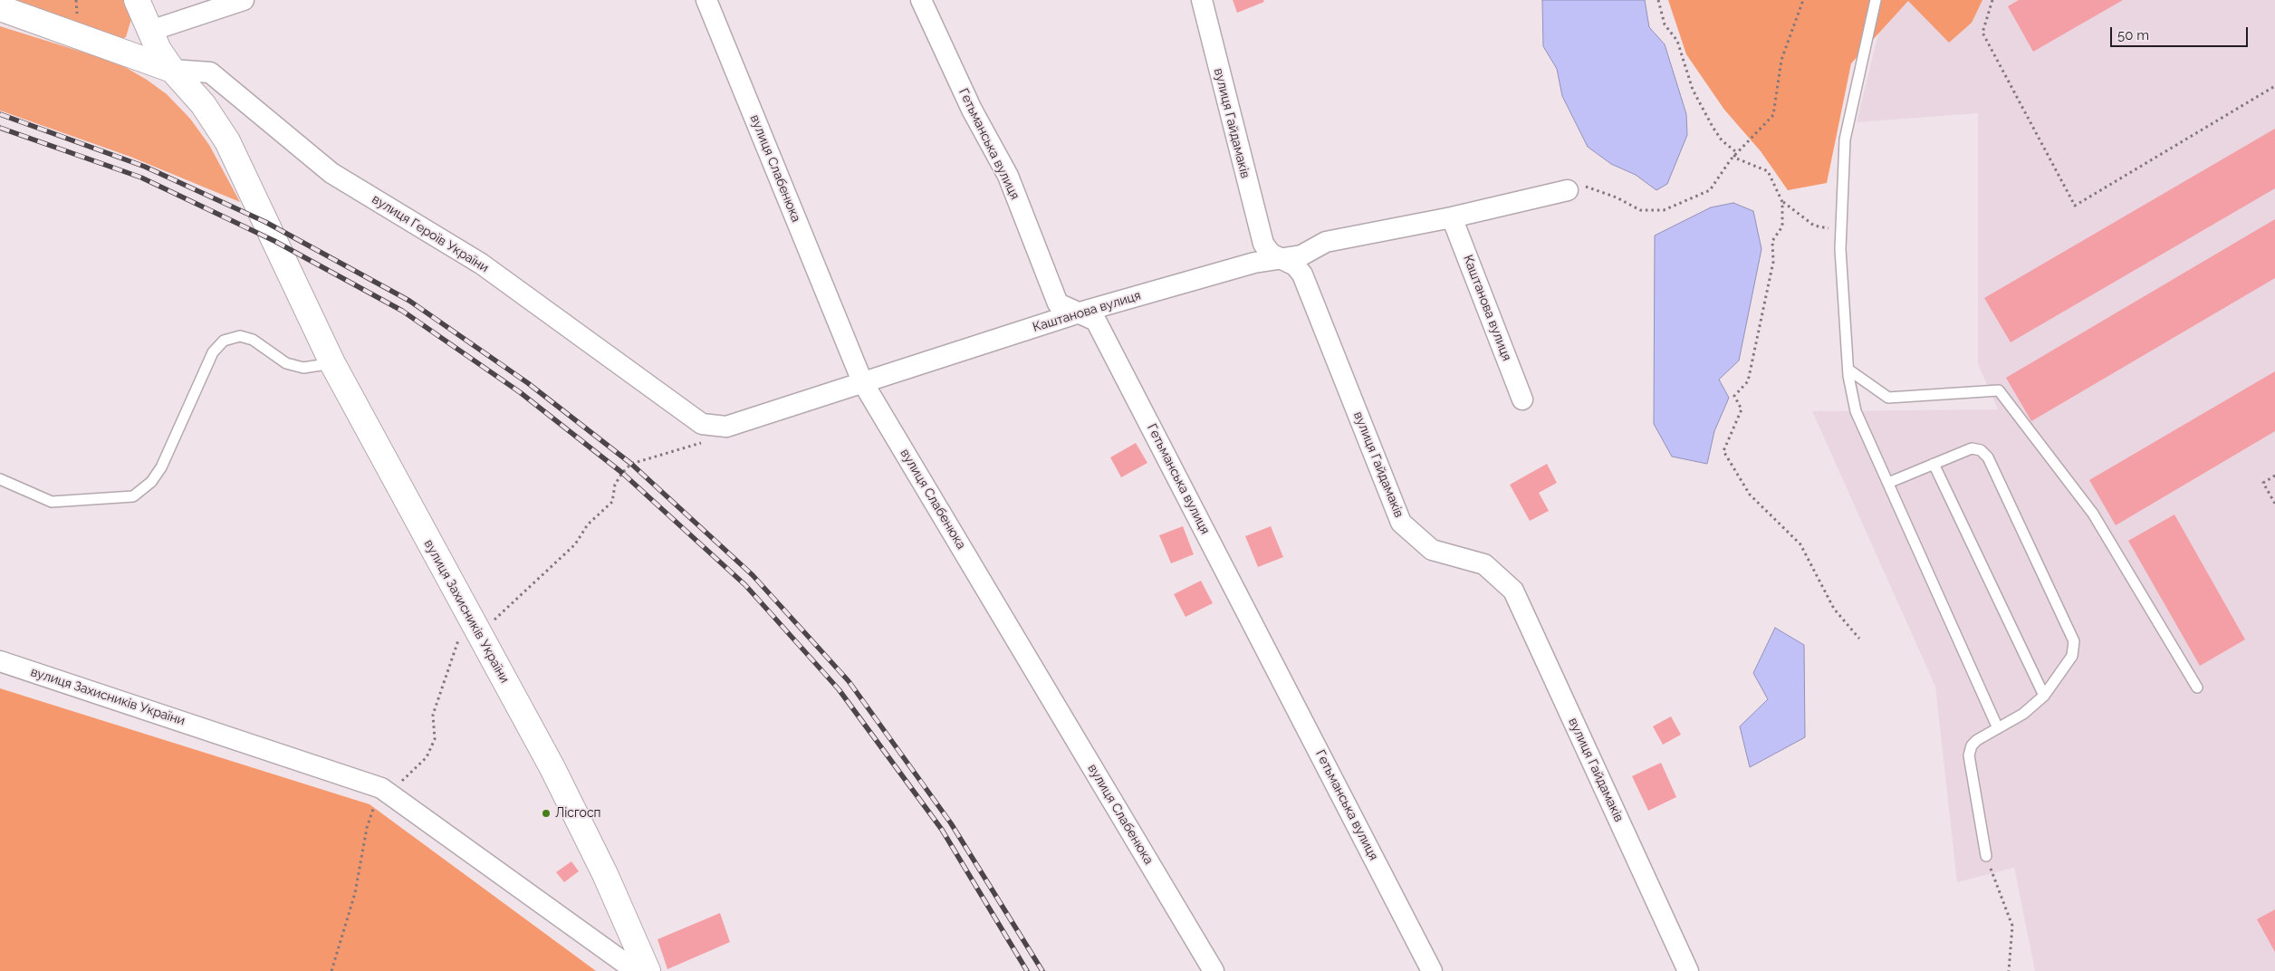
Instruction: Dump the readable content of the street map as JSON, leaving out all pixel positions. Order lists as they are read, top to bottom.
{
  "streets": {
    "street": [
      "вулиця Гайдамаків",
      "Гетьманська вулиця",
      "вулиця Слабенюка",
      "вулиця Героїв України",
      "Каштанова вулиця",
      "вулиця Захисників України"
    ]
  },
  "crossings": [
    ["вулиця Гайдамаків", "Каштанова вулиця"],
    ["Гетьманська вулиця", "Каштанова вулиця"],
    ["вулиця Слабенюка", "Каштанова вулиця"],
    ["вулиця Героїв України", "Каштанова вулиця"],
    ["вулиця Героїв України", "вулиця Захисників України"]
  ],
  "places": ["Лісгосп"],
  "scale_bar": "50 m"
}
